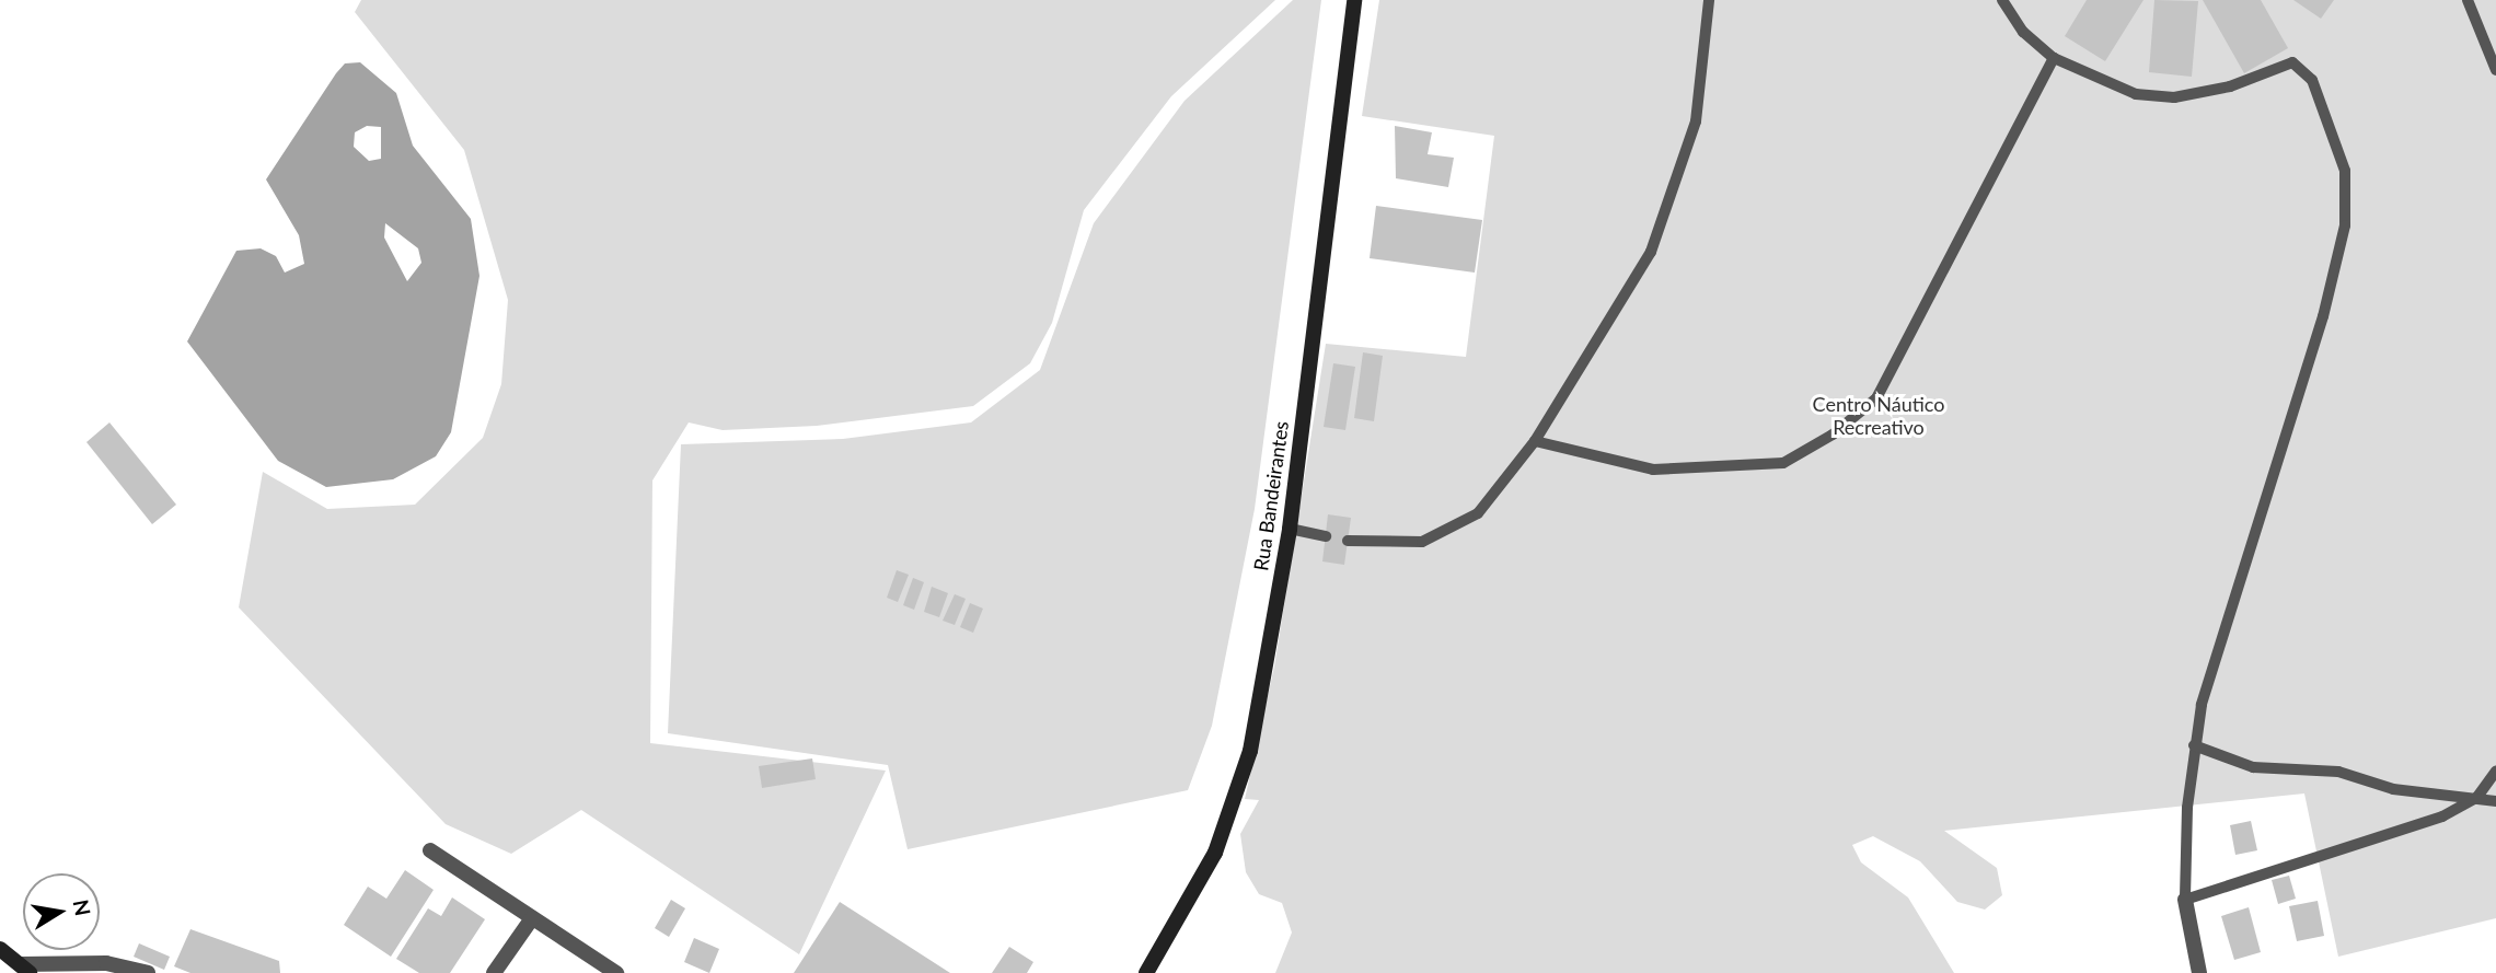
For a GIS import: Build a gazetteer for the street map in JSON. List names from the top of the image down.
{
  "streets": {
    "street": ["Rua Bandeirantes"]
  },
  "parks": ["Centro Náutico Recreativo"],
  "north": "right"
}
